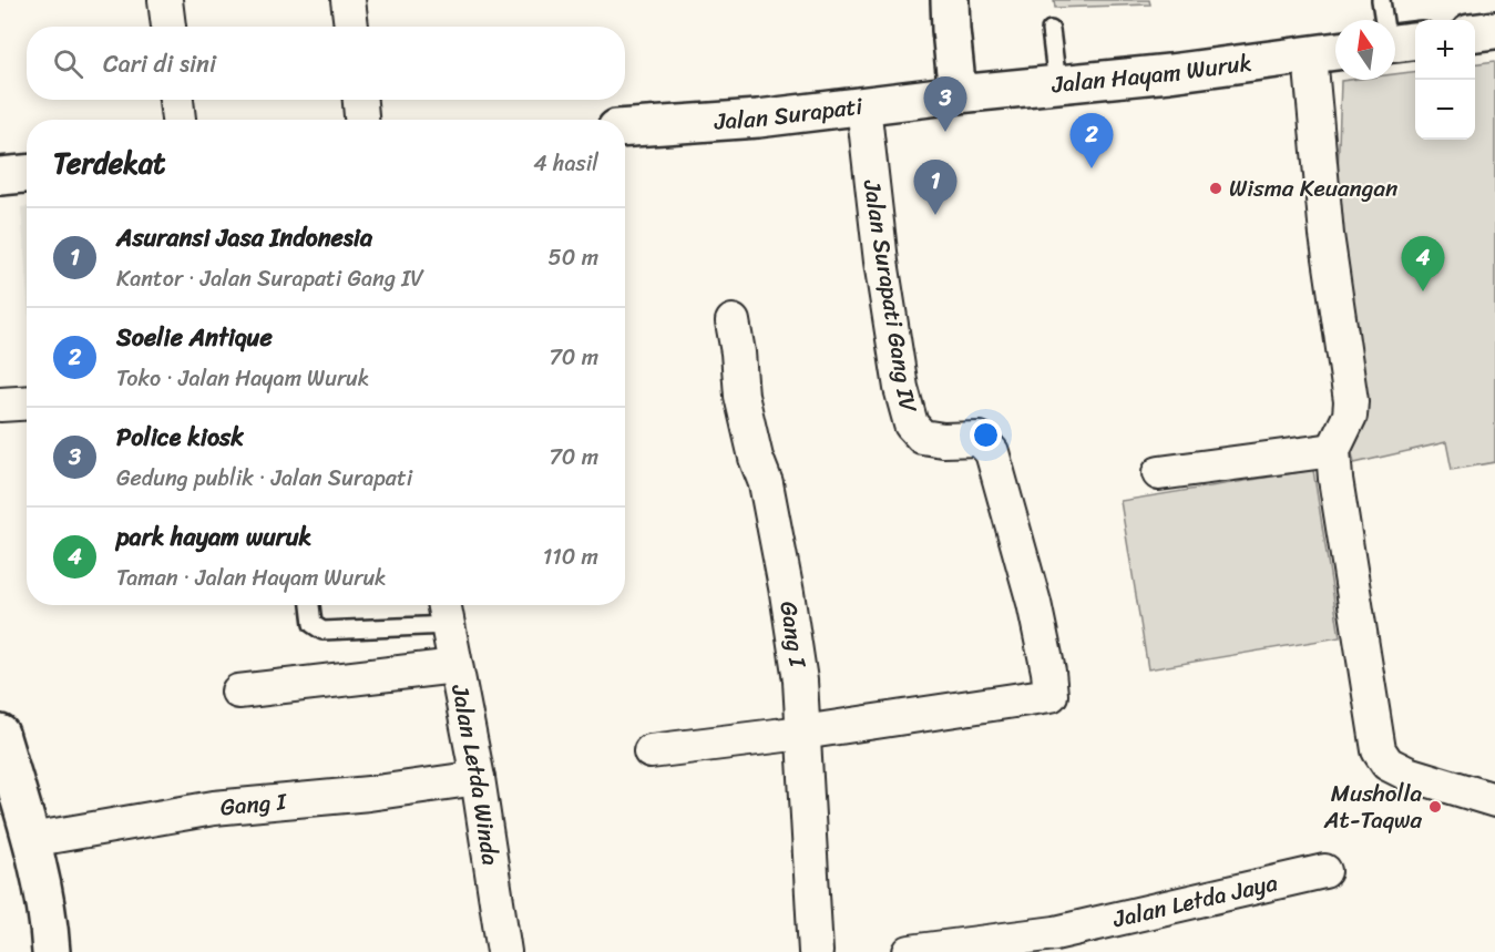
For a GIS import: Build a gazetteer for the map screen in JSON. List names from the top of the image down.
{
  "streets": {
    "main road": ["Jalan Hayam Wuruk", "Jalan Surapati"],
    "street": [
      "Jalan Surapati Gang IV",
      "Gang I",
      "Jalan Letda Winda",
      "Jalan Letda Jaya"
    ]
  },
  "crossings": [
    ["Jalan Hayam Wuruk", "Jalan Surapati"],
    ["Jalan Surapati", "Jalan Surapati Gang IV"],
    ["Jalan Surapati Gang IV", "Gang I"],
    ["Gang I", "Jalan Letda Winda"]
  ],
  "places": ["Wisma Keuangan", "Musholla At-Taqwa"],
  "north": "top",
  "page": {
    "map_buttons": ["+", "−"],
    "search": "Cari di sini",
    "pins": [
      "3",
      "2",
      "1",
      "4"
    ],
    "heading": ["Terdekat", "4 hasil"],
    "list": [
      {
        "mark": "1",
        "name": "Asuransi Jasa Indonesia",
        "note": "Kantor · Jalan Surapati Gang IV",
        "value": "50 m"
      },
      {
        "mark": "2",
        "name": "Soelie Antique",
        "note": "Toko · Jalan Hayam Wuruk",
        "value": "70 m"
      },
      {
        "mark": "3",
        "name": "Police kiosk",
        "note": "Gedung publik · Jalan Surapati",
        "value": "70 m"
      },
      {
        "mark": "4",
        "name": "park hayam wuruk",
        "note": "Taman · Jalan Hayam Wuruk",
        "value": "110 m"
      }
    ]
  }
}
